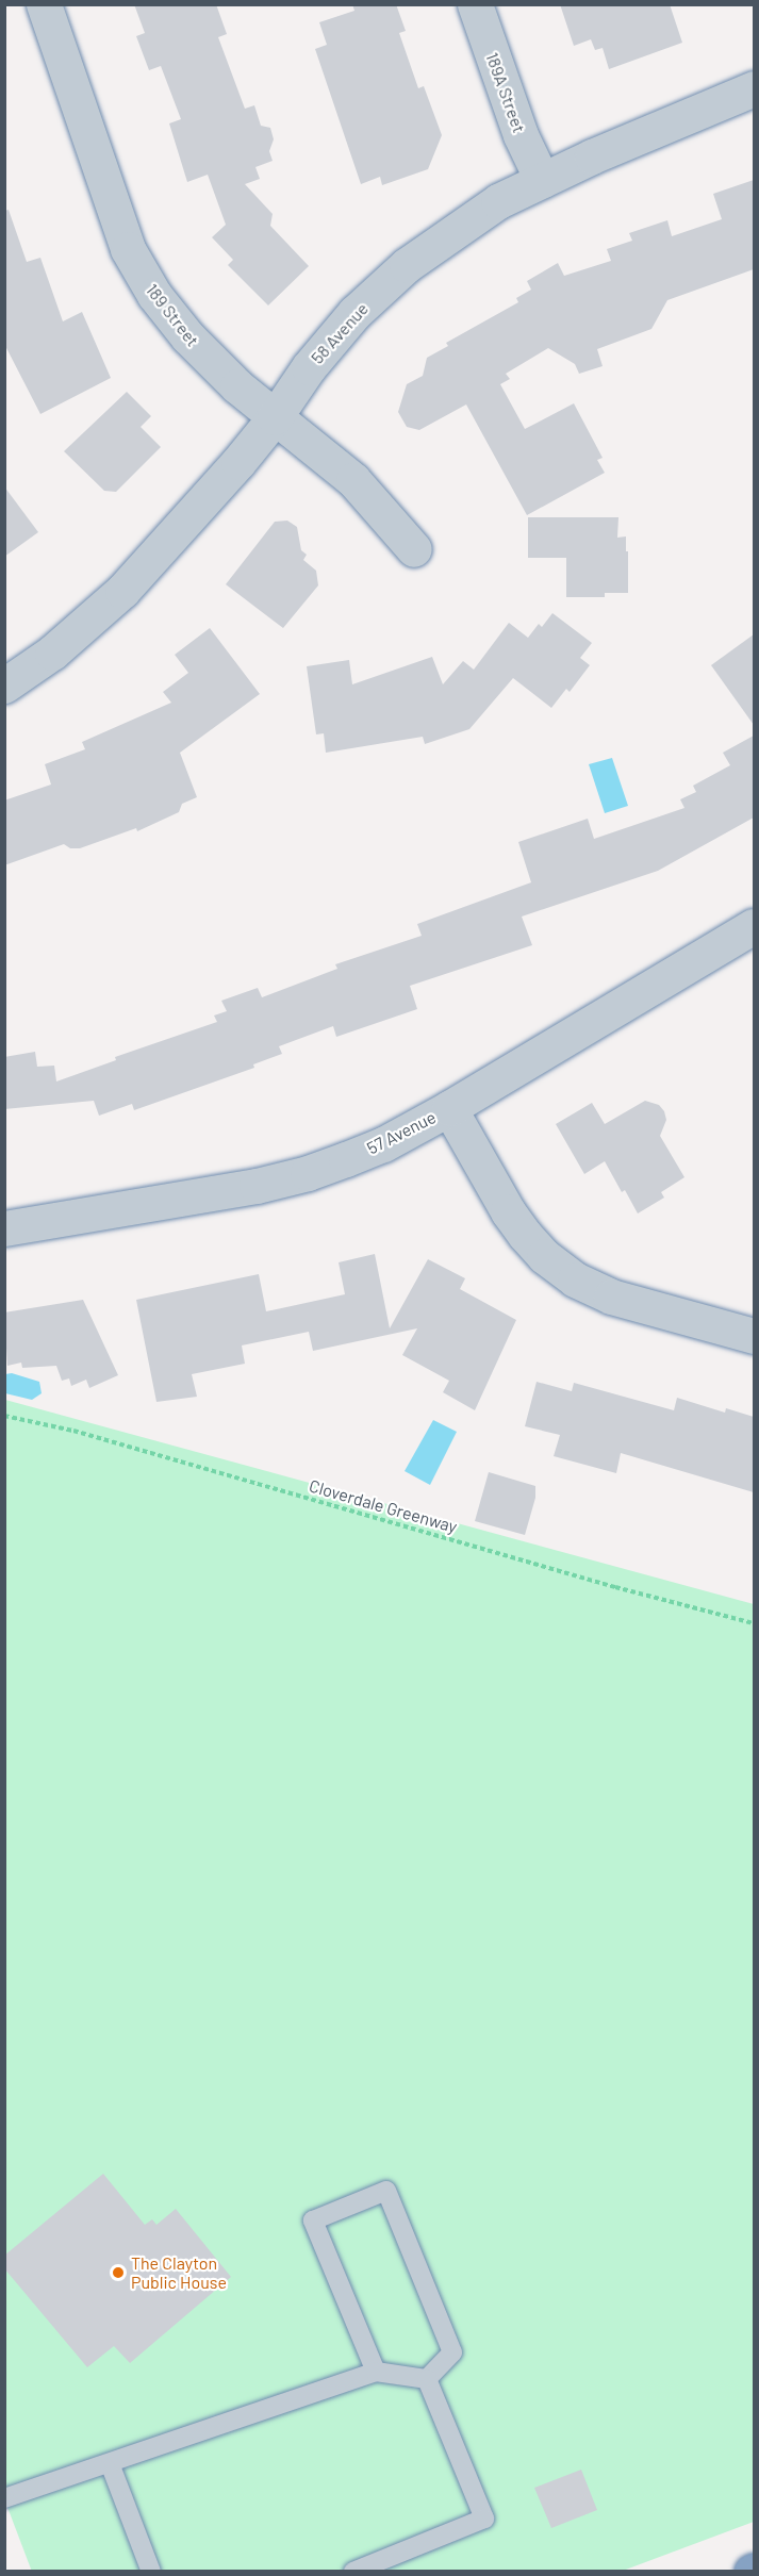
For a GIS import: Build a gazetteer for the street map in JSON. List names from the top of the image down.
{
  "streets": {
    "street": [
      "189A Street",
      "189 Street",
      "58 Avenue",
      "57 Avenue"
    ],
    "path": ["Cloverdale Greenway"]
  },
  "crossings": [
    ["189A Street", "58 Avenue"],
    ["189 Street", "58 Avenue"]
  ],
  "places": ["The Clayton Public House"]
}
